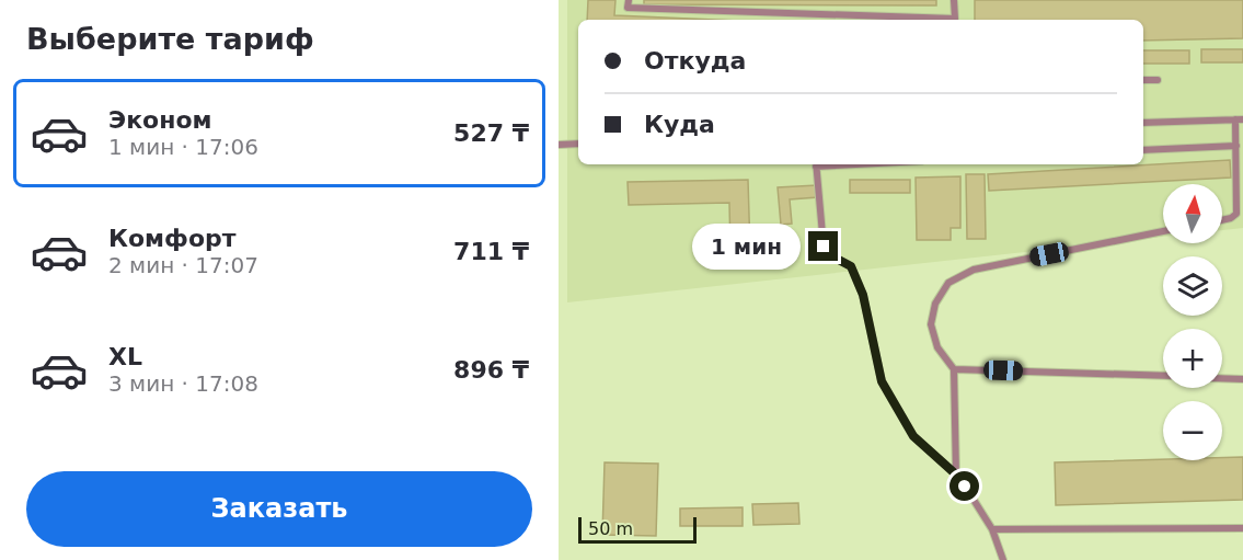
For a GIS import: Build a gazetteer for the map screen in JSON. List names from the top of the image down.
{
  "scale_bar": "50 m",
  "north": "top",
  "page": {
    "heading": "Выберите тариф",
    "banner": ["Откуда", "Куда"],
    "list": [
      {
        "name": "Эконом",
        "note": "1 мин · 17:06",
        "value": "527 ₸"
      },
      {
        "name": "Комфорт",
        "note": "2 мин · 17:07",
        "value": "711 ₸"
      },
      {
        "name": "XL",
        "note": "3 мин · 17:08",
        "value": "896 ₸"
      }
    ],
    "map_buttons": ["+", "−"],
    "bubble": "1 мин",
    "buttons": "Заказать",
    "scale": "50 m"
  }
}
